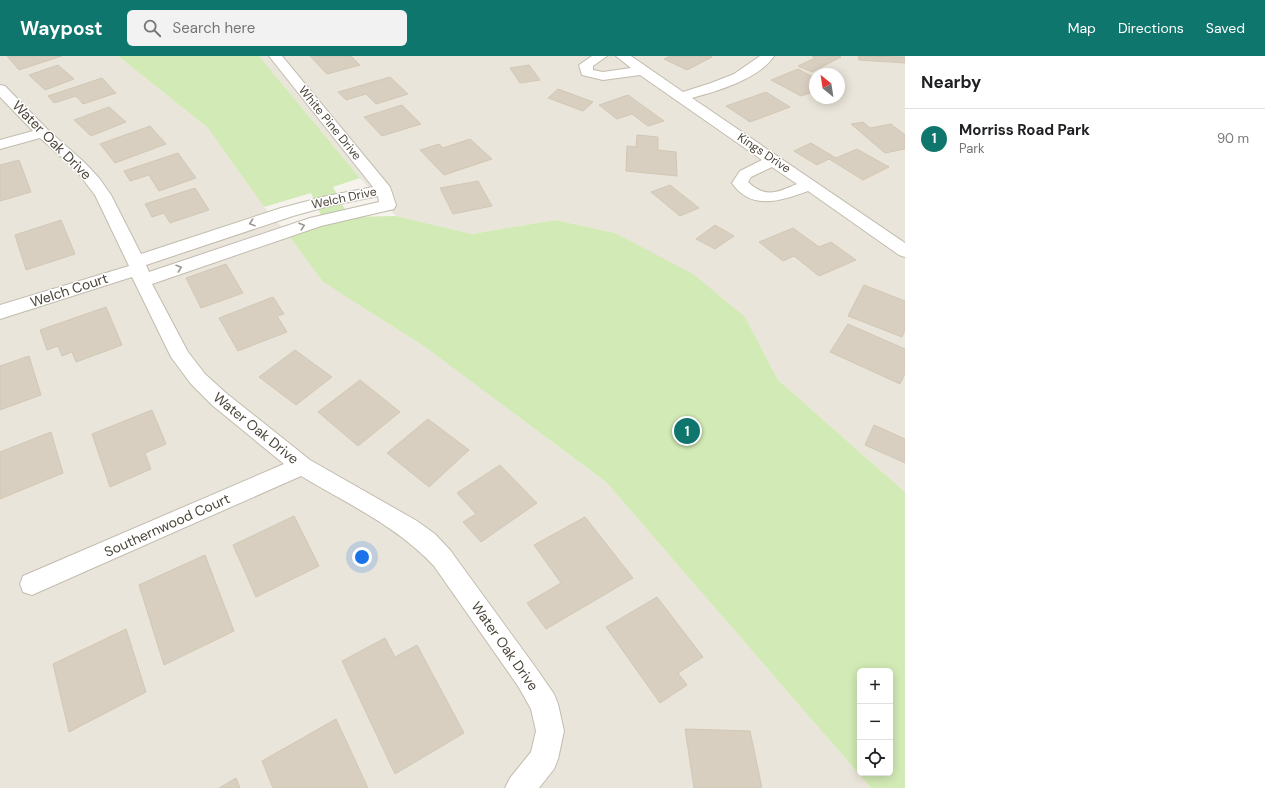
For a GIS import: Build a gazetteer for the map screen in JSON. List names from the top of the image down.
{
  "streets": {
    "street": [
      "White Pine Drive",
      "Water Oak Drive",
      "Kings Drive",
      "Welch Drive",
      "Welch Court",
      "Southernwood Court"
    ]
  },
  "crossings": [
    ["White Pine Drive", "Welch Drive"],
    ["Water Oak Drive", "Welch Drive"],
    ["Water Oak Drive", "Welch Court"],
    ["Water Oak Drive", "Southernwood Court"],
    ["Welch Drive", "Welch Court"]
  ],
  "north": "top left",
  "page": {
    "header": "Waypost",
    "search": "Search here",
    "nav": ["Map", "Directions", "Saved"],
    "heading": "Nearby",
    "list": [
      {
        "mark": "1",
        "name": "Morriss Road Park",
        "note": "Park",
        "value": "90 m"
      }
    ],
    "pins": "1",
    "map_buttons": ["+", "−"]
  }
}
